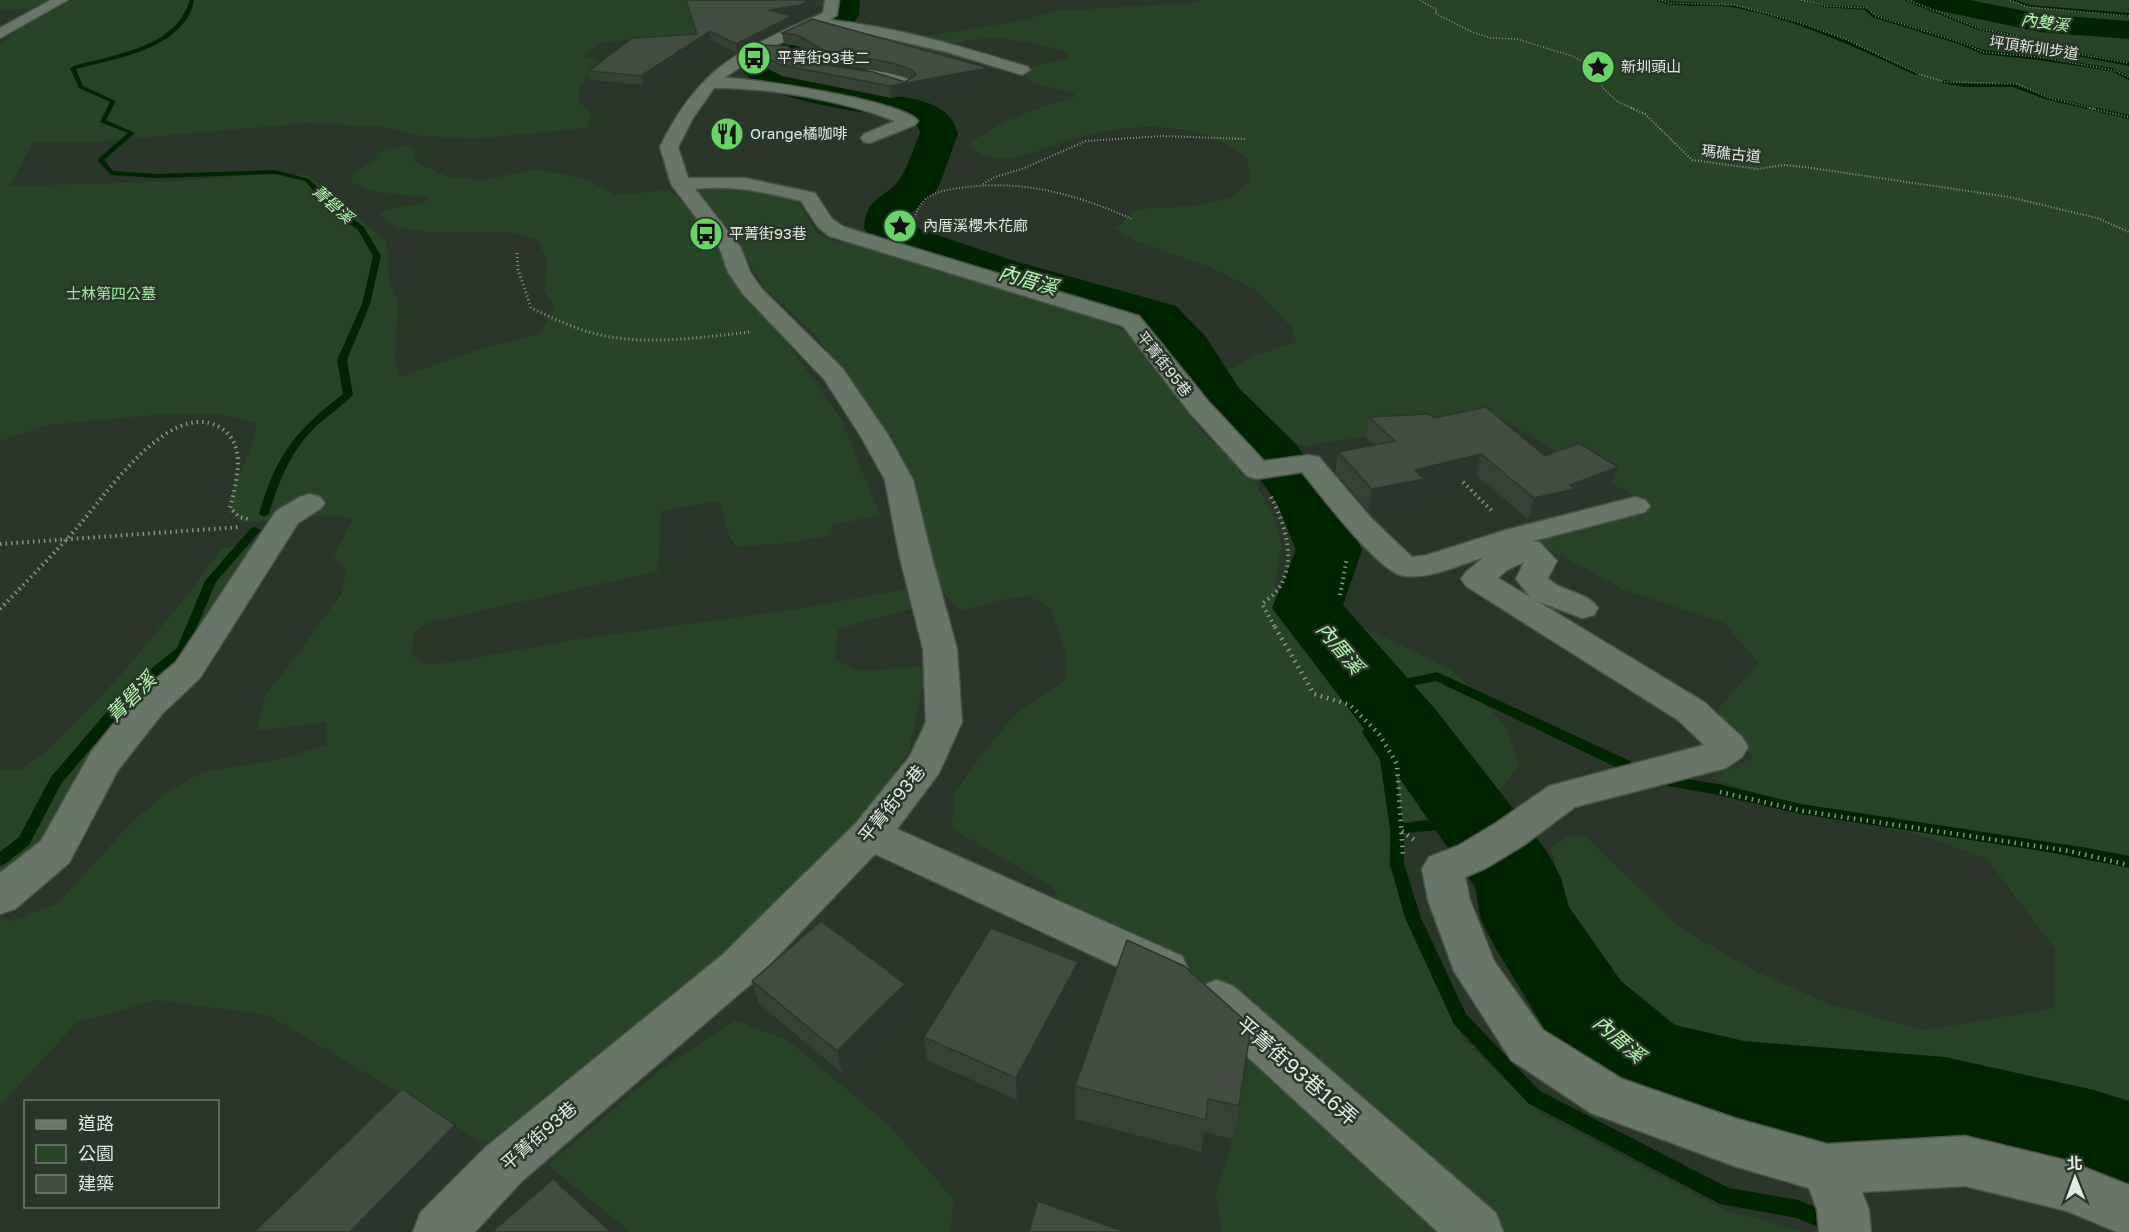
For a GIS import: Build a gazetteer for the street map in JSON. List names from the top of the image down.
{
  "streets": {
    "street": ["平菁街95巷", "平菁街93巷", "平菁街93巷16弄"],
    "path": ["坪頂新圳步道", "瑪礁古道"]
  },
  "crossings": [
    ["平菁街95巷", "平菁街93巷"],
    ["平菁街93巷", "平菁街93巷16弄"]
  ],
  "water": ["內雙溪", "菁礐溪", "內厝溪"],
  "parks": ["士林第四公墓"],
  "places": {
    "bus stop": ["平菁街93巷二", "平菁街93巷"],
    "place": ["新圳頭山", "內厝溪櫻木花廊"],
    "restaurant": ["Orange橘咖啡"]
  },
  "legend": ["道路", "公園", "建築"],
  "north": "top"
}
